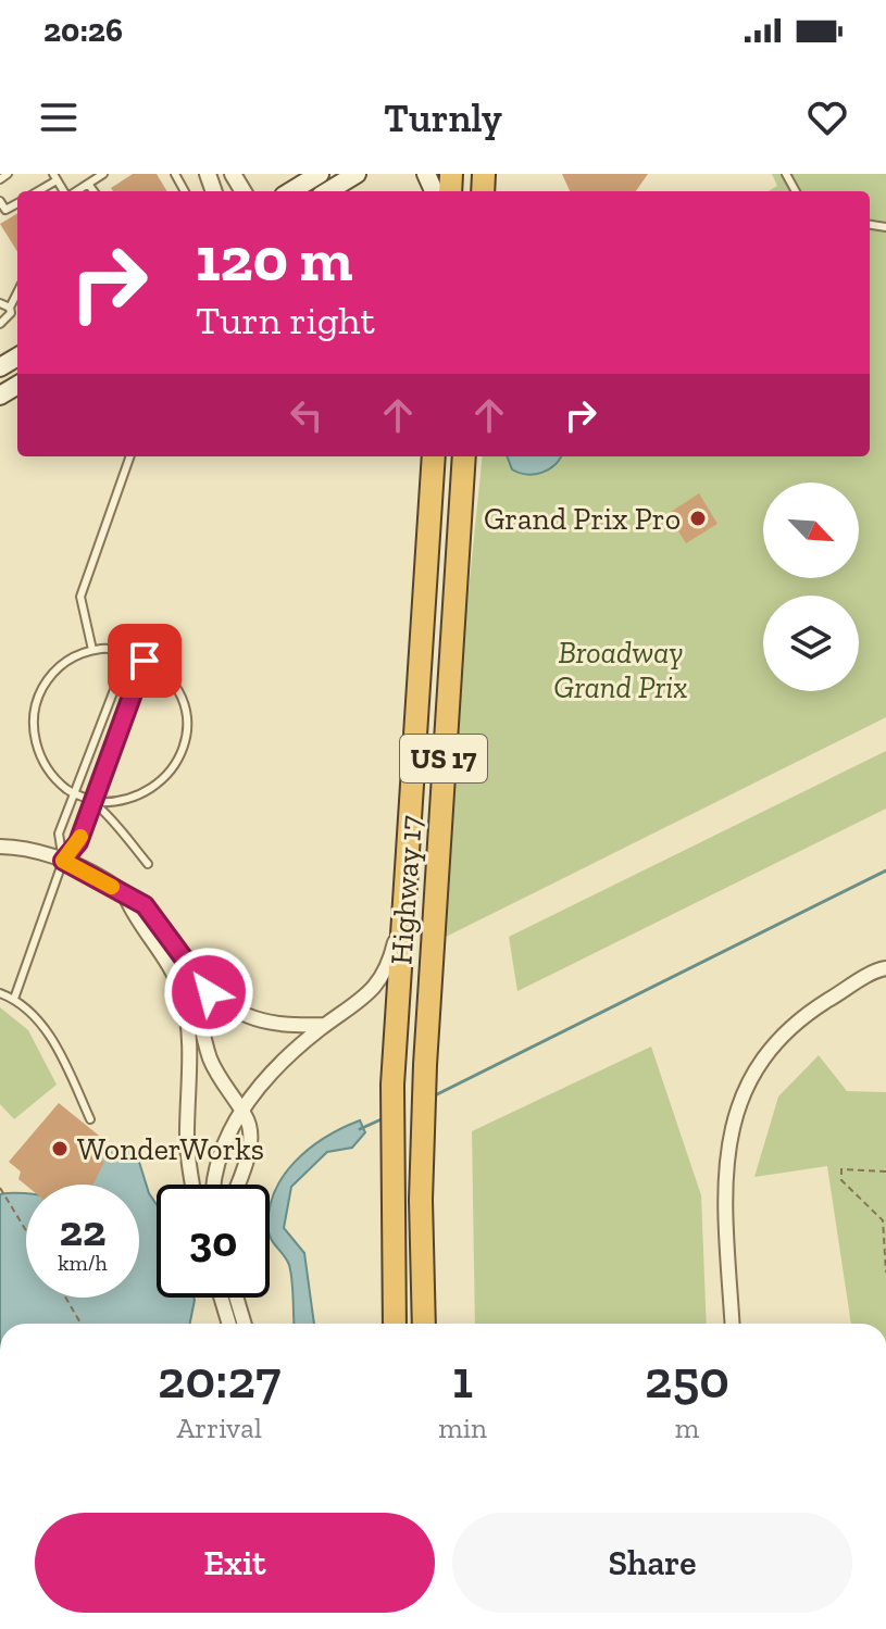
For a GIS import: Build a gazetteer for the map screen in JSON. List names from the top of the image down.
{
  "streets": {
    "highway": ["US 17", "Highway 17"]
  },
  "parks": ["Broadway Grand Prix"],
  "places": ["Grand Prix Pro", "WonderWorks"],
  "north": "bottom right",
  "page": {
    "status": "20:26",
    "header": "Turnly",
    "turn": ["120 m", "Turn right"],
    "speed": "22 km/h",
    "limit": "30",
    "eta": [
      "20:27",
      "Arrival",
      "1",
      "min",
      "250",
      "m"
    ],
    "buttons": ["Exit", "Share"]
  }
}
